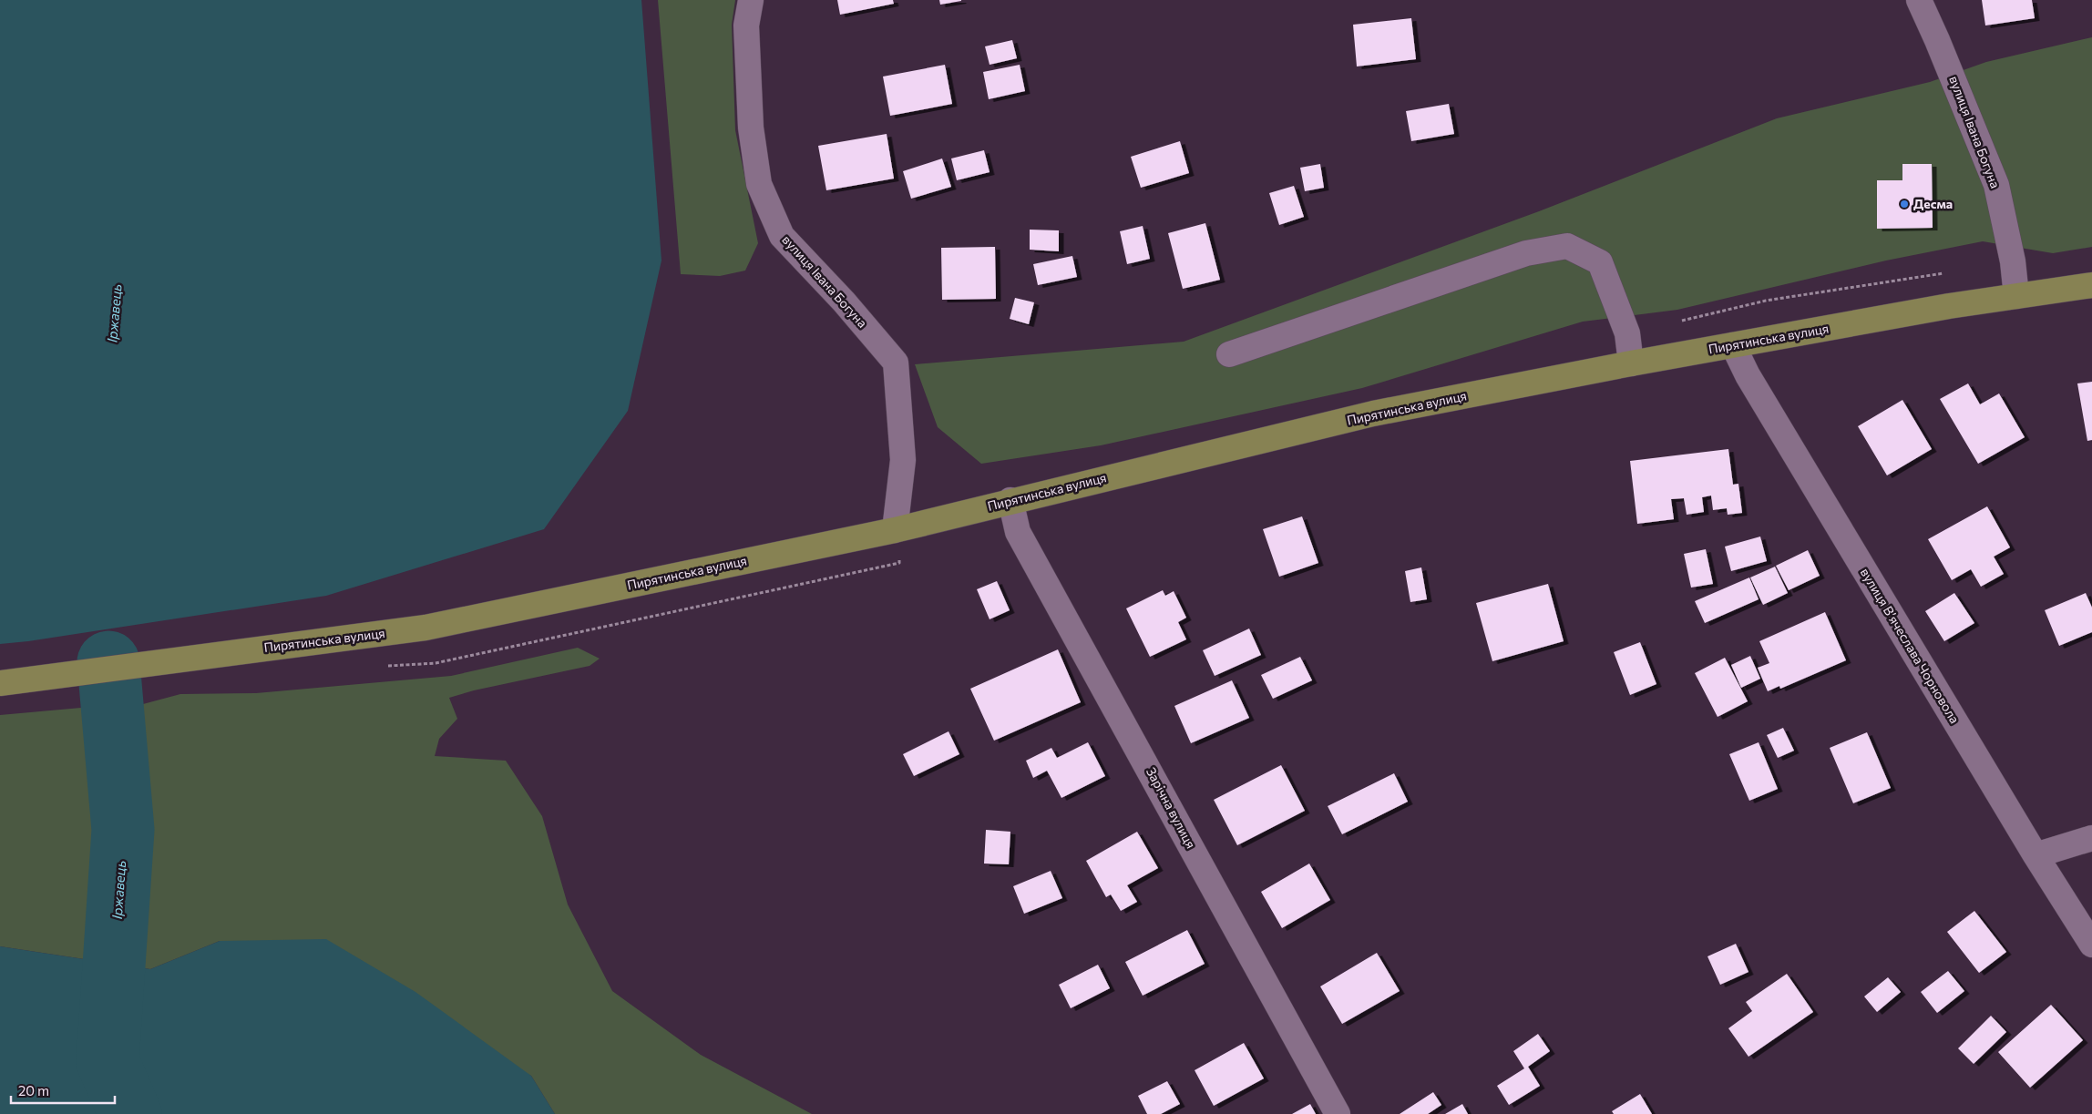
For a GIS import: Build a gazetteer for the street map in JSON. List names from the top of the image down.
{
  "streets": {
    "main road": ["Пирятинська вулиця"],
    "street": ["вулиця Івана Богуна", "вулиця Вʼячеслава Чорновола", "Зарічна вулиця"]
  },
  "crossings": [
    ["вулиця Івана Богуна", "Пирятинська вулиця"],
    ["Пирятинська вулиця", "вулиця Вʼячеслава Чорновола"],
    ["Пирятинська вулиця", "Зарічна вулиця"]
  ],
  "water": ["Іржавець"],
  "places": ["Десма"],
  "scale_bar": "20 m"
}
